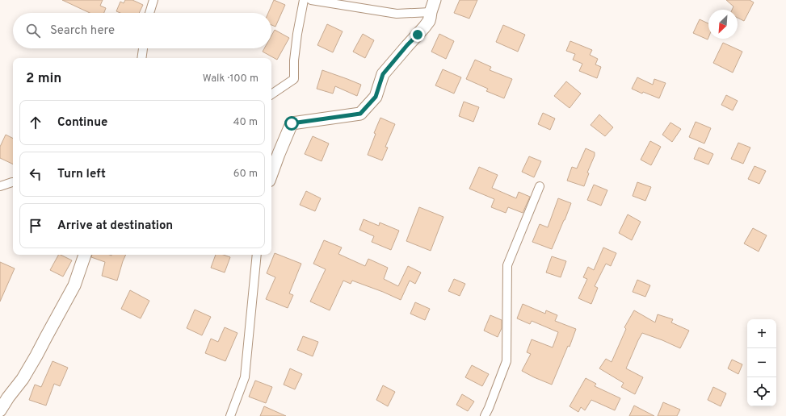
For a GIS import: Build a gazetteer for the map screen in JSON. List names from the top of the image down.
{
  "north": "bottom left",
  "page": {
    "search": "Search here",
    "heading": ["2 min", "Walk · 100 m"],
    "list": [
      ["Continue", "40 m"],
      ["Turn left", "60 m"],
      "Arrive at destination"
    ],
    "map_buttons": ["+", "−"]
  }
}
